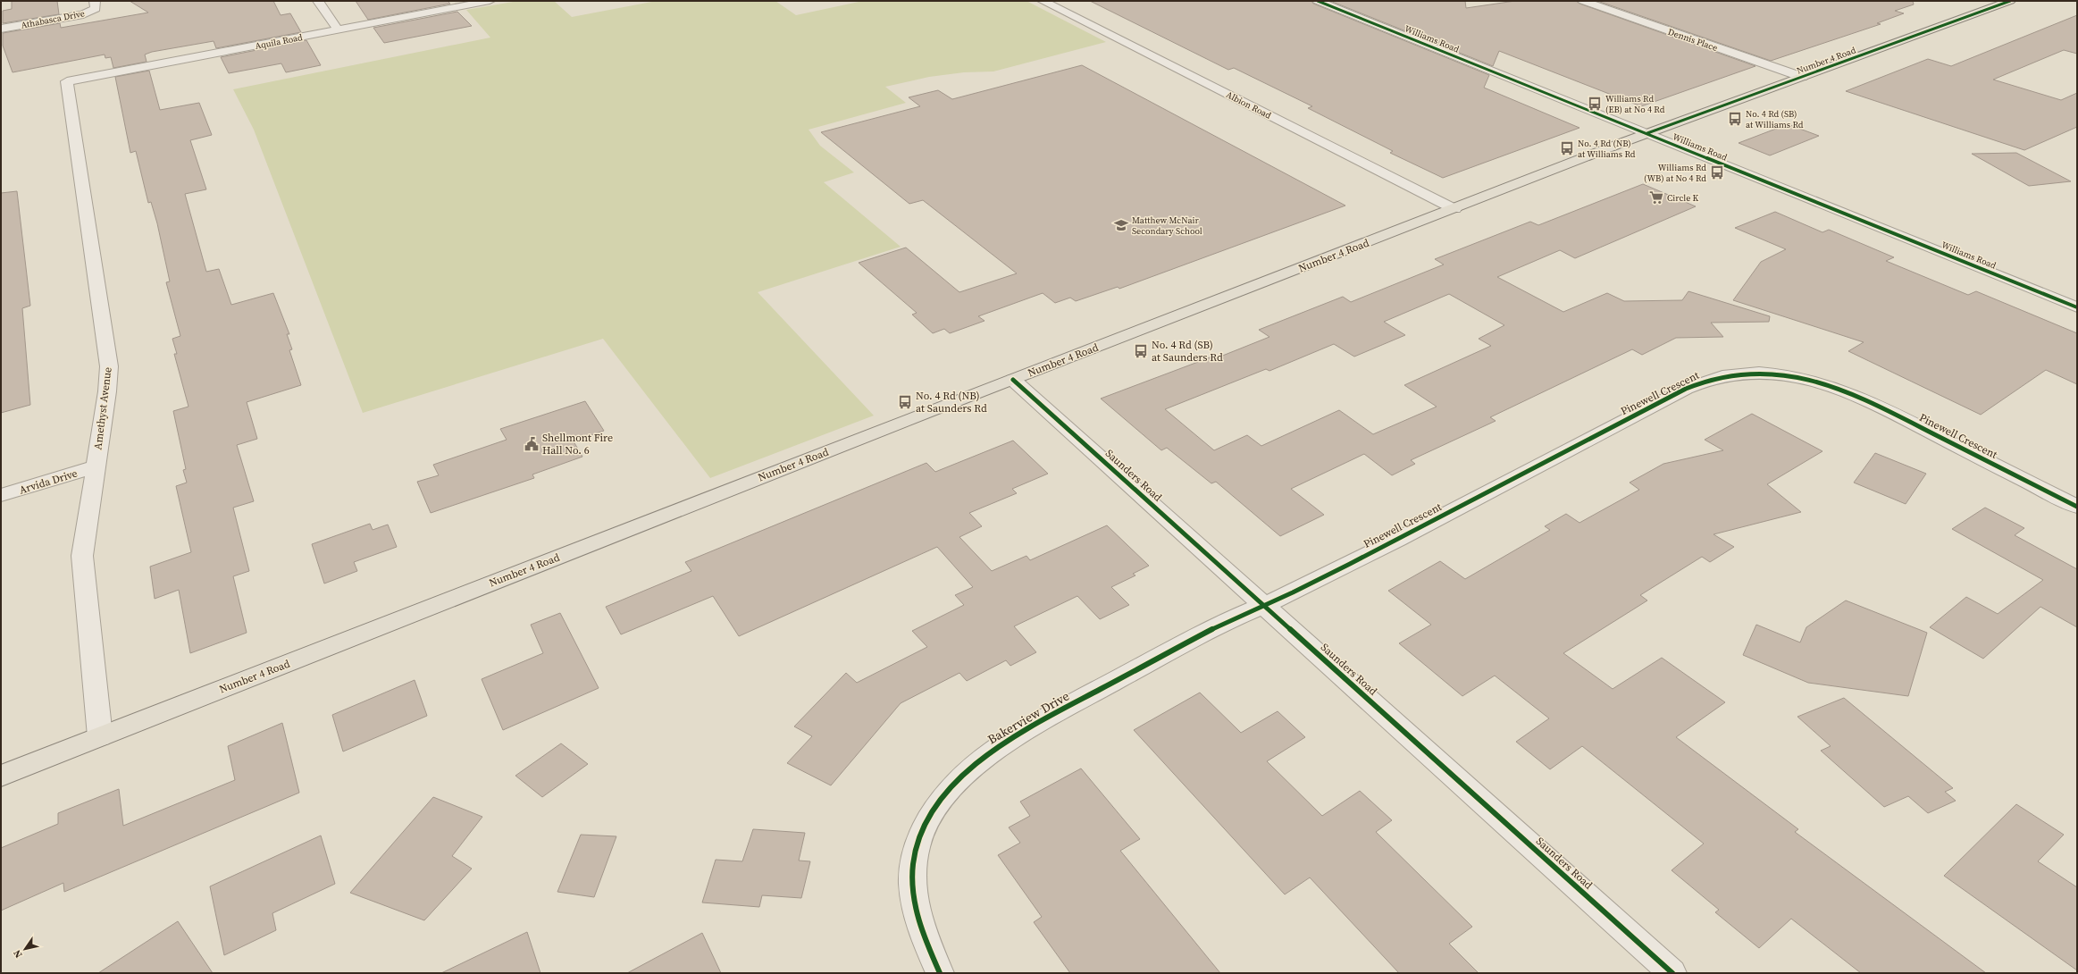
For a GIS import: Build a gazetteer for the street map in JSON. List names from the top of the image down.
{
  "streets": {
    "main road": ["Number 4 Road"],
    "street": [
      "Athabasca Drive",
      "Williams Road",
      "Dennis Place",
      "Aquila Road",
      "Albion Road",
      "Pinewell Crescent",
      "Amethyst Avenue",
      "Saunders Road",
      "Arvida Drive",
      "Bakerview Drive"
    ]
  },
  "crossings": [
    ["Williams Road", "Number 4 Road"],
    ["Dennis Place", "Number 4 Road"],
    ["Aquila Road", "Amethyst Avenue"],
    ["Number 4 Road", "Albion Road"],
    ["Number 4 Road", "Amethyst Avenue"],
    ["Number 4 Road", "Saunders Road"],
    ["Pinewell Crescent", "Saunders Road"],
    ["Pinewell Crescent", "Bakerview Drive"],
    ["Amethyst Avenue", "Arvida Drive"],
    ["Saunders Road", "Bakerview Drive"]
  ],
  "places": {
    "bus stop": [
      "Williams Rd (EB) at No 4 Rd",
      "No. 4 Rd (SB) at Williams Rd",
      "No. 4 Rd (NB) at Williams Rd",
      "Williams Rd (WB) at No 4 Rd",
      "No. 4 Rd (SB) at Saunders Rd",
      "No. 4 Rd (NB) at Saunders Rd"
    ],
    "supermarket": ["Circle K"],
    "school or university": ["Matthew McNair Secondary School"],
    "public building": ["Shellmont Fire Hall No. 6"]
  },
  "north": "bottom left"
}
